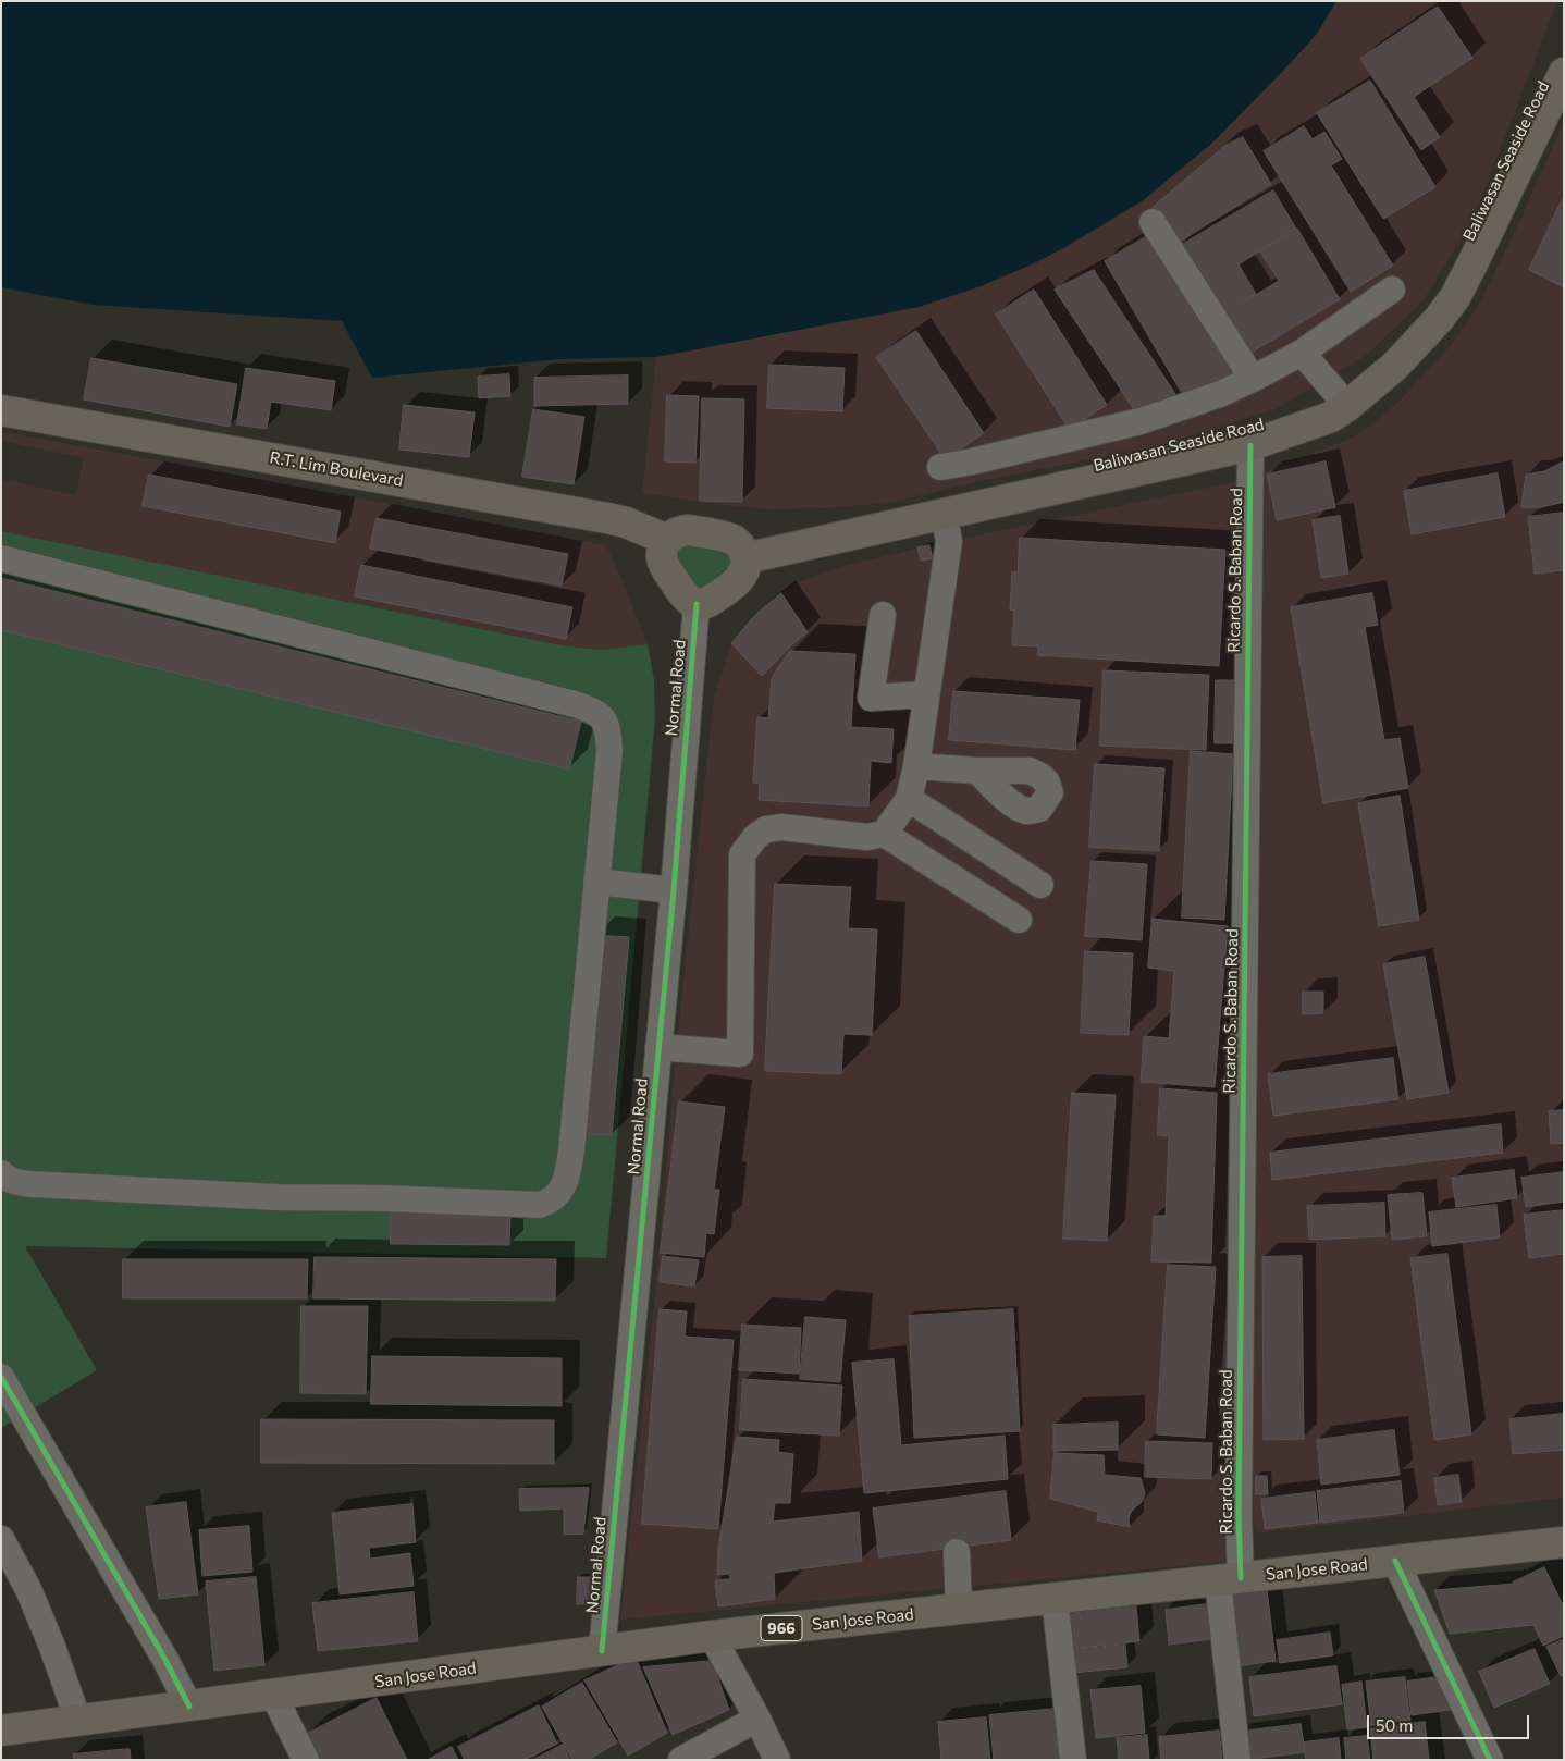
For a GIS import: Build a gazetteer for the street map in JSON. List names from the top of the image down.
{
  "streets": {
    "main road": [
      "Baliwasan Seaside Road",
      "R.T. Lim Boulevard",
      "San Jose Road",
      "966"
    ],
    "street": ["Ricardo S. Baban Road", "Normal Road"]
  },
  "crossings": [
    ["Baliwasan Seaside Road", "R.T. Lim Boulevard"],
    ["Baliwasan Seaside Road", "Ricardo S. Baban Road"],
    ["Baliwasan Seaside Road", "Normal Road"],
    ["R.T. Lim Boulevard", "Normal Road"],
    ["Ricardo S. Baban Road", "San Jose Road"],
    ["Normal Road", "San Jose Road"]
  ],
  "scale_bar": "50 m"
}
